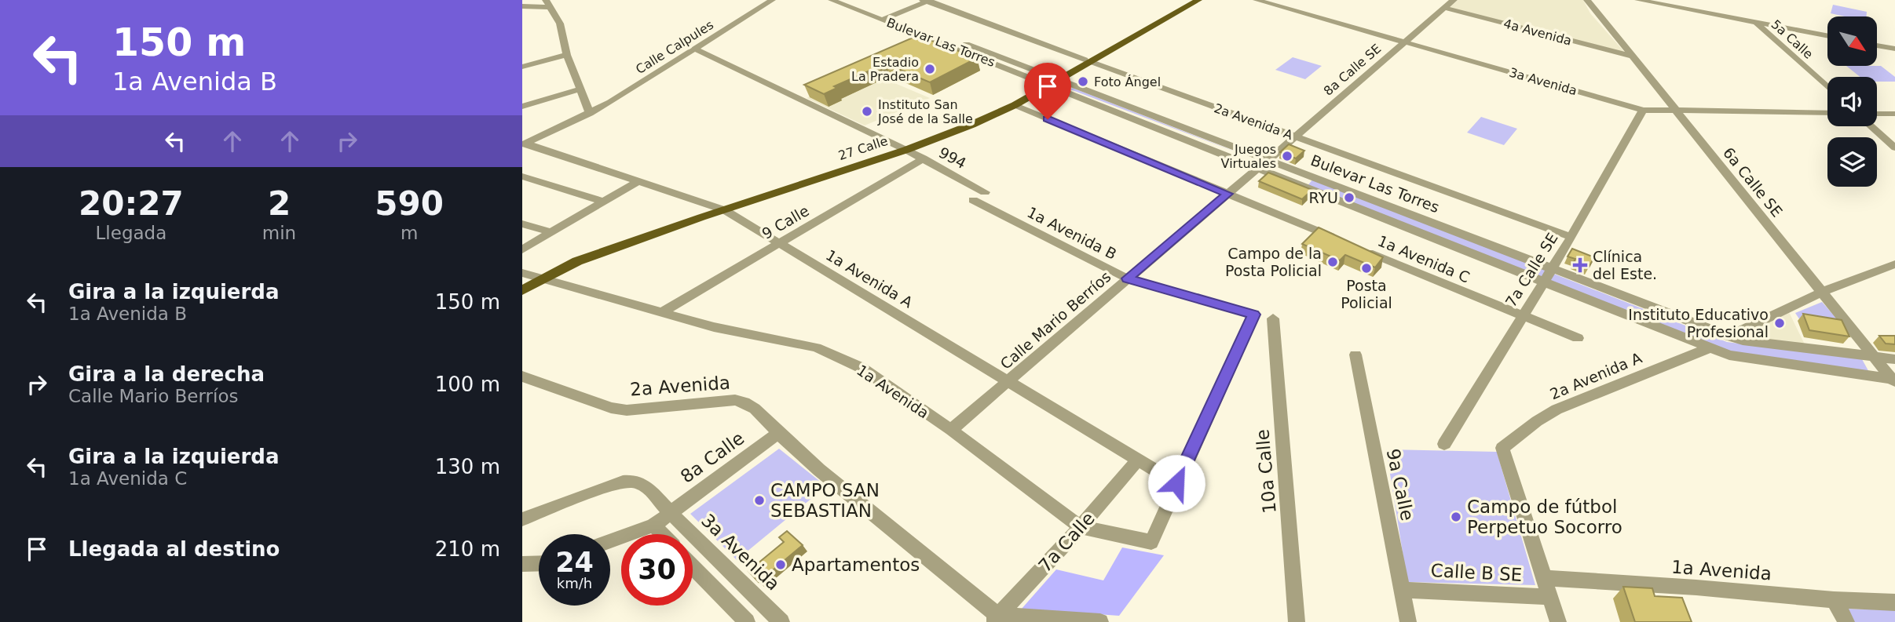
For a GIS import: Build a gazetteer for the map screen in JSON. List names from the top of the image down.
{
  "streets": {
    "main road": ["27 Calle"],
    "street": [
      "4a Avenida",
      "5a Calle",
      "Bulevar Las Torres",
      "Calle Calpules",
      "8a Calle SE",
      "3a Avenida",
      "2a Avenida A",
      "994",
      "6a Calle SE",
      "9 Calle",
      "1a Avenida B",
      "1a Avenida C",
      "7a Calle SE",
      "1a Avenida A",
      "Calle Mario Berríos",
      "2a Avenida",
      "1a Avenida",
      "8a Calle",
      "10a Calle",
      "9a Calle",
      "7a Calle",
      "Calle B SE"
    ]
  },
  "crossings": [
    ["4a Avenida", "8a Calle SE"],
    ["4a Avenida", "6a Calle SE"],
    ["Bulevar Las Torres", "8a Calle SE"],
    ["Bulevar Las Torres", "2a Avenida A"],
    ["Bulevar Las Torres", "27 Calle"],
    ["Bulevar Las Torres", "6a Calle SE"],
    ["Bulevar Las Torres", "7a Calle SE"],
    ["Bulevar Las Torres", "Calle Mario Berríos"],
    ["Calle Calpules", "1a Avenida A"],
    ["8a Calle SE", "3a Avenida"],
    ["8a Calle SE", "2a Avenida A"],
    ["3a Avenida", "6a Calle SE"],
    ["3a Avenida", "7a Calle SE"],
    ["3a Avenida", "8a Calle"],
    ["2a Avenida A", "27 Calle"],
    ["2a Avenida A", "7a Calle SE"],
    ["2a Avenida A", "1a Avenida"],
    ["27 Calle", "994"],
    ["27 Calle", "1a Avenida A"],
    ["27 Calle", "1a Avenida"],
    ["994", "9 Calle"],
    ["9 Calle", "1a Avenida A"],
    ["9 Calle", "1a Avenida"],
    ["1a Avenida B", "1a Avenida A"],
    ["1a Avenida B", "Calle Mario Berríos"],
    ["1a Avenida B", "1a Avenida"],
    ["1a Avenida C", "7a Calle SE"],
    ["1a Avenida A", "Calle Mario Berríos"],
    ["1a Avenida A", "1a Avenida"],
    ["1a Avenida A", "7a Calle"],
    ["Calle Mario Berríos", "1a Avenida"],
    ["2a Avenida", "8a Calle"],
    ["2a Avenida", "7a Calle"],
    ["1a Avenida", "7a Calle"],
    ["9a Calle", "Calle B SE"]
  ],
  "places": {
    "other": [
      "Estadio La Pradera",
      "Foto Ángel",
      "Instituto San José de la Salle",
      "Juegos Virtuales",
      "RYU",
      "Campo de la Posta Policial",
      "Posta Policial",
      "Instituto Educativo Profesional",
      "CAMPO SAN SEBASTIAN",
      "Campo de fútbol Perpetuo Socorro",
      "Apartamentos"
    ],
    "health": ["Clínica del Este."]
  },
  "north": "bottom right",
  "page": {
    "turn": ["150 m", "1a Avenida B"],
    "eta": [
      "20:27",
      "Llegada",
      "2",
      "min",
      "590",
      "m"
    ],
    "list": [
      {
        "name": "Gira a la izquierda",
        "note": "1a Avenida B",
        "value": "150 m"
      },
      {
        "name": "Gira a la derecha",
        "note": "Calle Mario Berríos",
        "value": "100 m"
      },
      {
        "name": "Gira a la izquierda",
        "note": "1a Avenida C",
        "value": "130 m"
      },
      {
        "name": "Llegada al destino",
        "value": "210 m"
      }
    ],
    "speed": "24 km/h",
    "limit": "30"
  }
}
